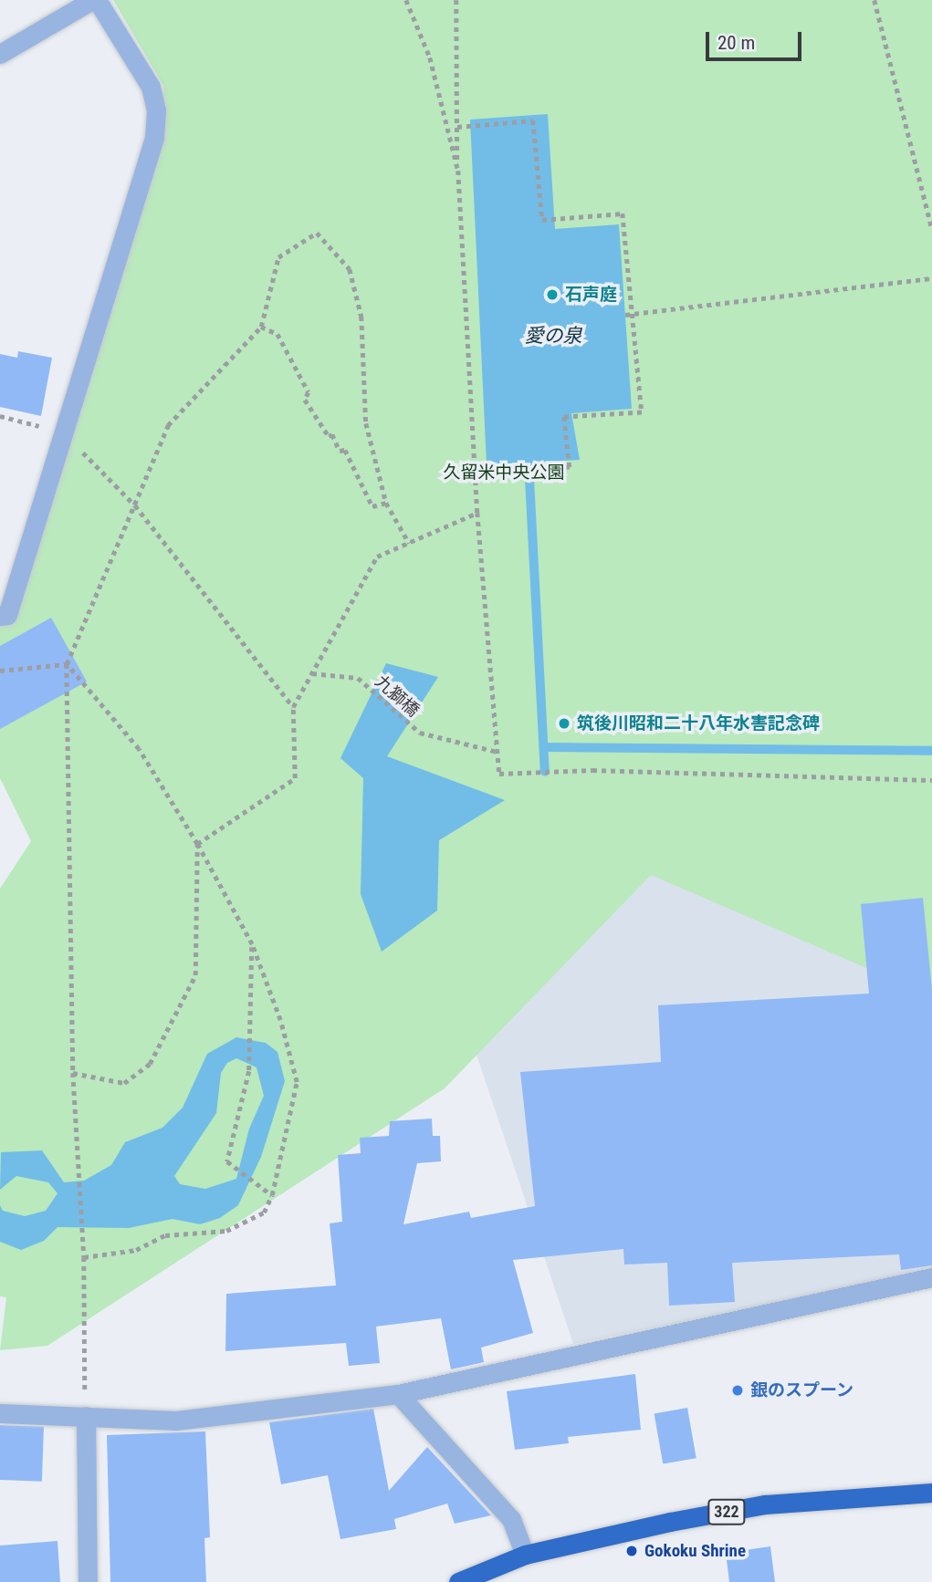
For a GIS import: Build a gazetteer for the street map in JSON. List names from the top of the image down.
{
  "streets": {
    "highway": ["322"],
    "path": ["九獅橋"]
  },
  "water": ["愛の泉"],
  "parks": ["久留米中央公園"],
  "places": [
    "石声庭",
    "筑後川昭和二十八年水害記念碑",
    "銀のスプーン",
    "Gokoku Shrine"
  ],
  "scale_bar": "20 m"
}
